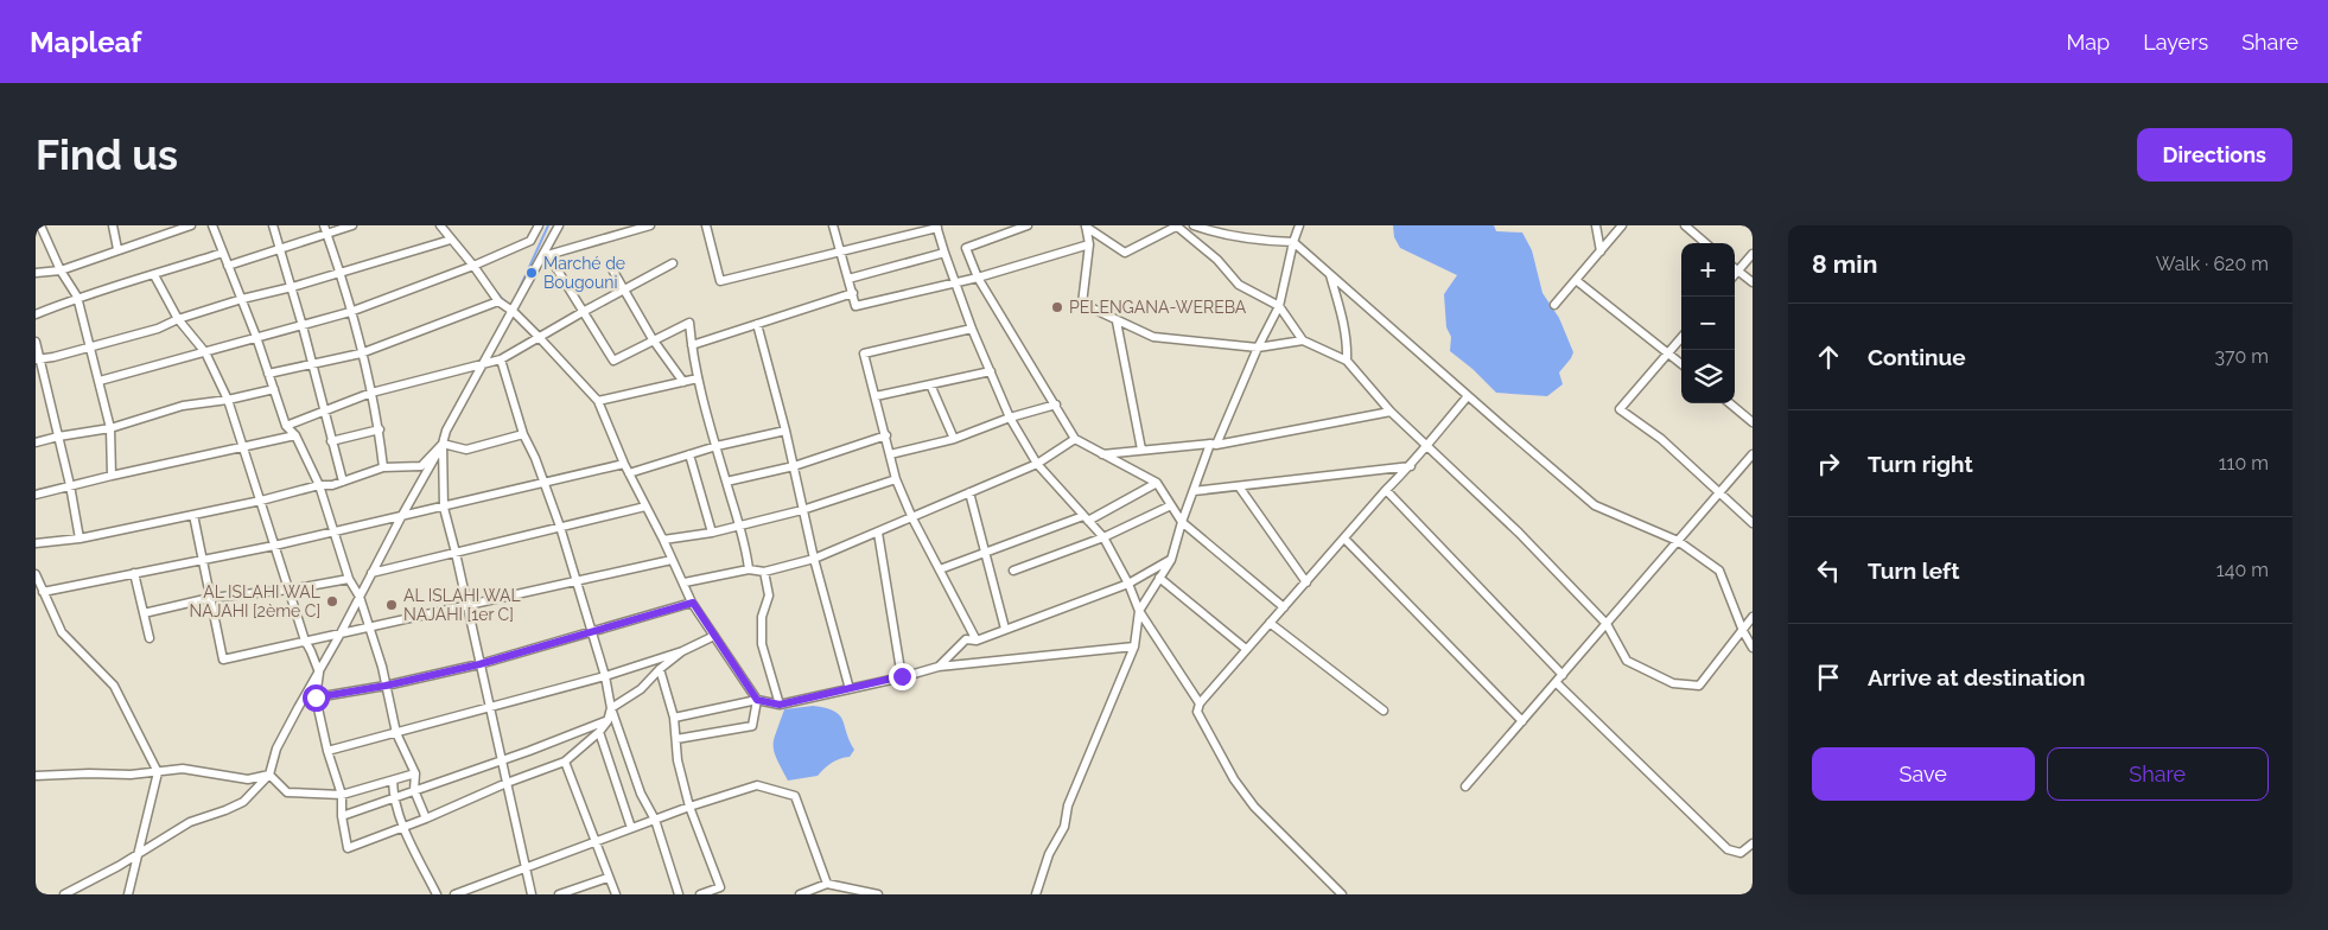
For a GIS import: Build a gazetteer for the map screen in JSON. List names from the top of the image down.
{
  "places": [
    "Marché de Bougouni",
    "PELENGANA-WEREBA",
    "AL ISLAHI WAL NAJAHI [2ème C]",
    "AL ISLAHI WAL NAJAHI [1er C]"
  ],
  "page": {
    "header": "Mapleaf",
    "nav": ["Map", "Layers", "Share"],
    "buttons": [
      "Directions",
      ["Save", "Share"]
    ],
    "title": "Find us",
    "heading": ["8 min", "Walk · 620 m"],
    "map_buttons": ["+", "−"],
    "list": [
      ["Continue", "370 m"],
      ["Turn right", "110 m"],
      ["Turn left", "140 m"],
      "Arrive at destination"
    ]
  }
}
